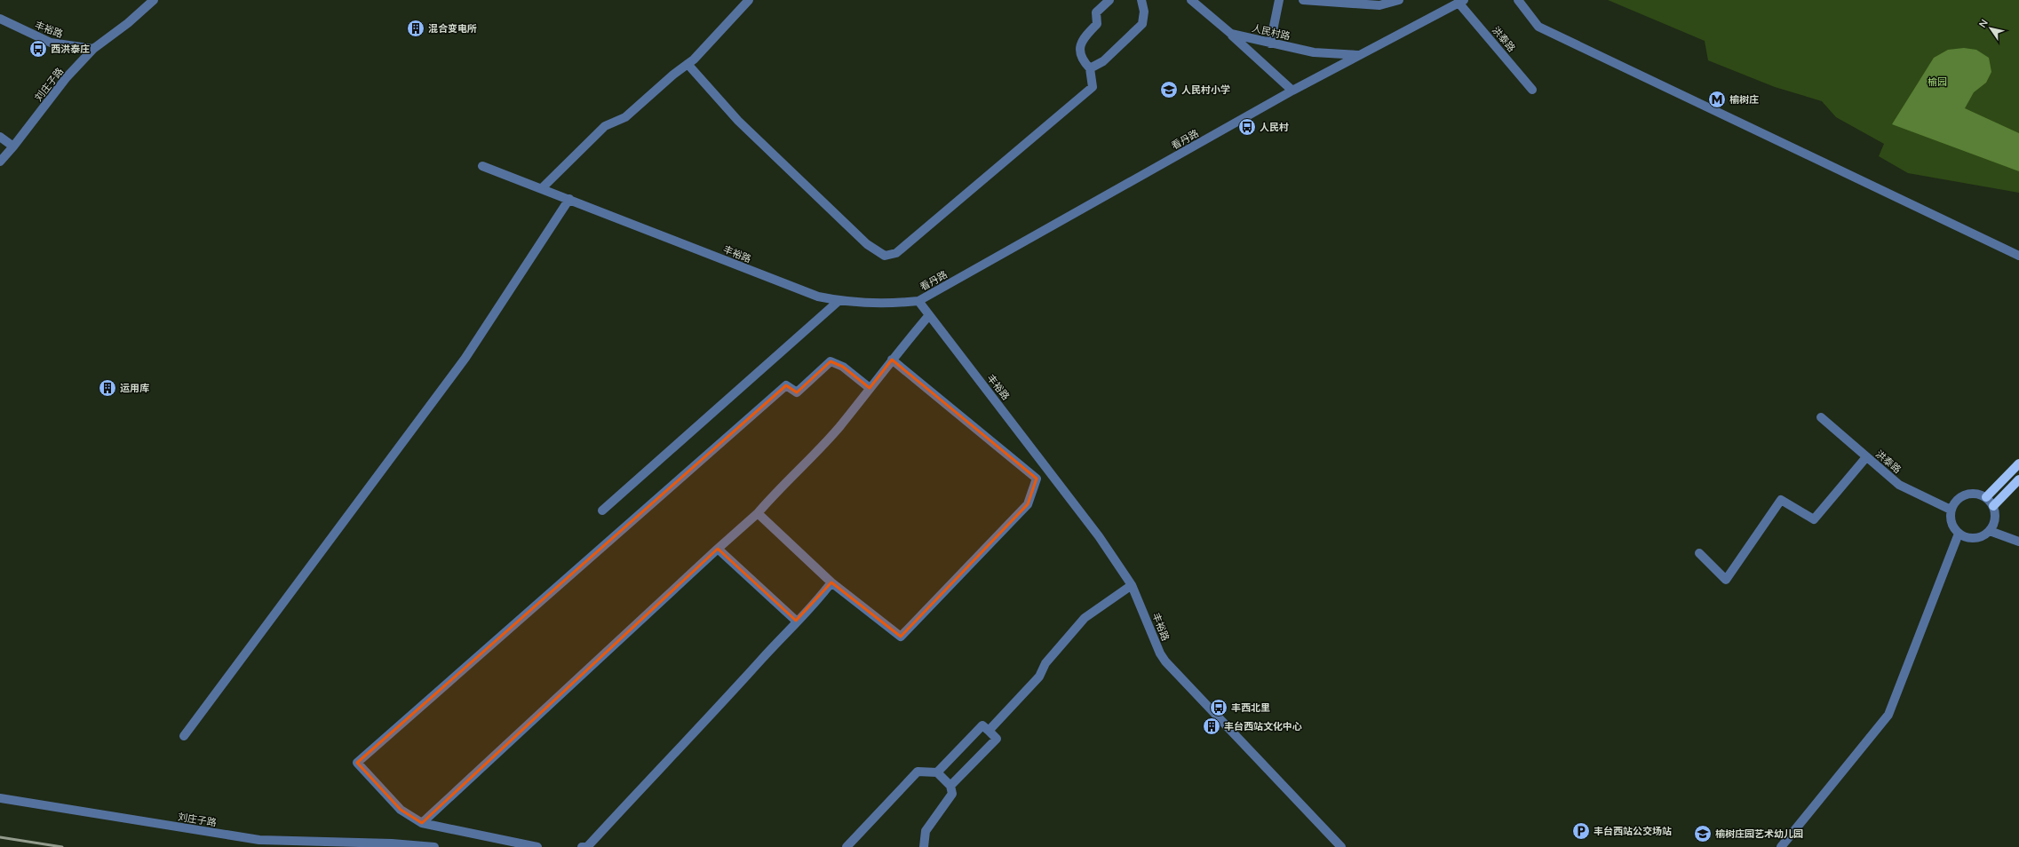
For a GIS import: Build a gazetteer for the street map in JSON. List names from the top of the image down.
{
  "streets": {
    "street": [
      "丰裕路",
      "人民村路",
      "洪泰路",
      "刘庄子路",
      "看丹路"
    ]
  },
  "crossings": [
    ["丰裕路", "刘庄子路"],
    ["丰裕路", "看丹路"],
    ["人民村路", "看丹路"],
    ["洪泰路", "看丹路"]
  ],
  "parks": ["榆园"],
  "places": {
    "building": ["混合变电所", "运用库", "丰台西站文化中心"],
    "bus stop": ["西洪泰庄", "人民村", "丰西北里"],
    "school or university": ["人民村小学", "榆树庄园艺术幼儿园"],
    "metro station": ["榆树庄"],
    "parking": ["丰台西站公交场站"]
  },
  "north": "top left"
}
